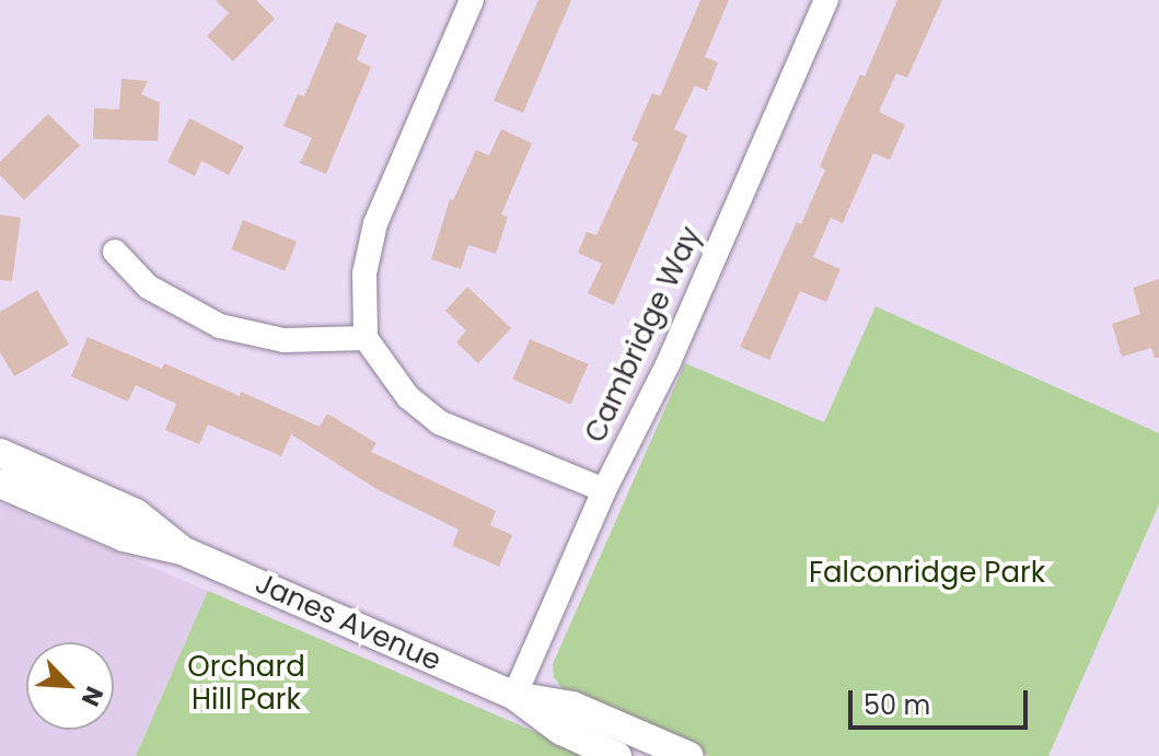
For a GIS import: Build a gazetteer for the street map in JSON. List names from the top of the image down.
{
  "streets": {
    "street": ["Cambridge Way", "Janes Avenue"]
  },
  "crossings": [
    ["Cambridge Way", "Janes Avenue"]
  ],
  "parks": ["Falconridge Park", "Orchard Hill Park"],
  "scale_bar": "50 m",
  "north": "bottom right"
}
